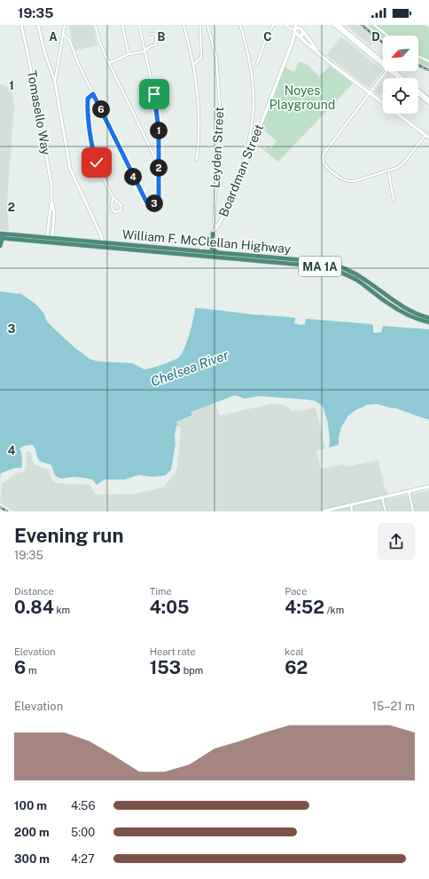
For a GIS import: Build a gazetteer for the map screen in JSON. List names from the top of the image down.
{
  "streets": {
    "highway": ["William F. McClellan Highway", "MA 1A"],
    "main road": ["Boardman Street"],
    "street": ["Tomasello Way", "Leyden Street"]
  },
  "crossings": [
    ["Tomasello Way", "William F. McClellan Highway"],
    ["Leyden Street", "Boardman Street"],
    ["Boardman Street", "William F. McClellan Highway"]
  ],
  "water": ["Chelsea River"],
  "parks": ["Noyes Playground"],
  "north": "bottom left",
  "page": {
    "status": "19:35",
    "pins": [
      "6",
      "1",
      "2",
      "4",
      "3"
    ],
    "heading": ["Evening run", "19:35"],
    "stats": [
      ["Distance", "0.84 km"],
      ["Time", "4:05"],
      ["Pace", "4:52 /km"],
      ["Elevation", "6 m"],
      ["Heart rate", "153 bpm"],
      ["kcal", "62"]
    ],
    "chart": ["Elevation", "15–21 m"],
    "list": [
      {
        "name": "100 m",
        "note": "4:56"
      },
      {
        "name": "200 m",
        "note": "5:00"
      },
      {
        "name": "300 m",
        "note": "4:27"
      }
    ]
  },
  "grid": {
    "columns": [
      "A",
      "B",
      "C",
      "D"
    ],
    "rows": [
      "1",
      "2",
      "3",
      "4"
    ]
  }
}
